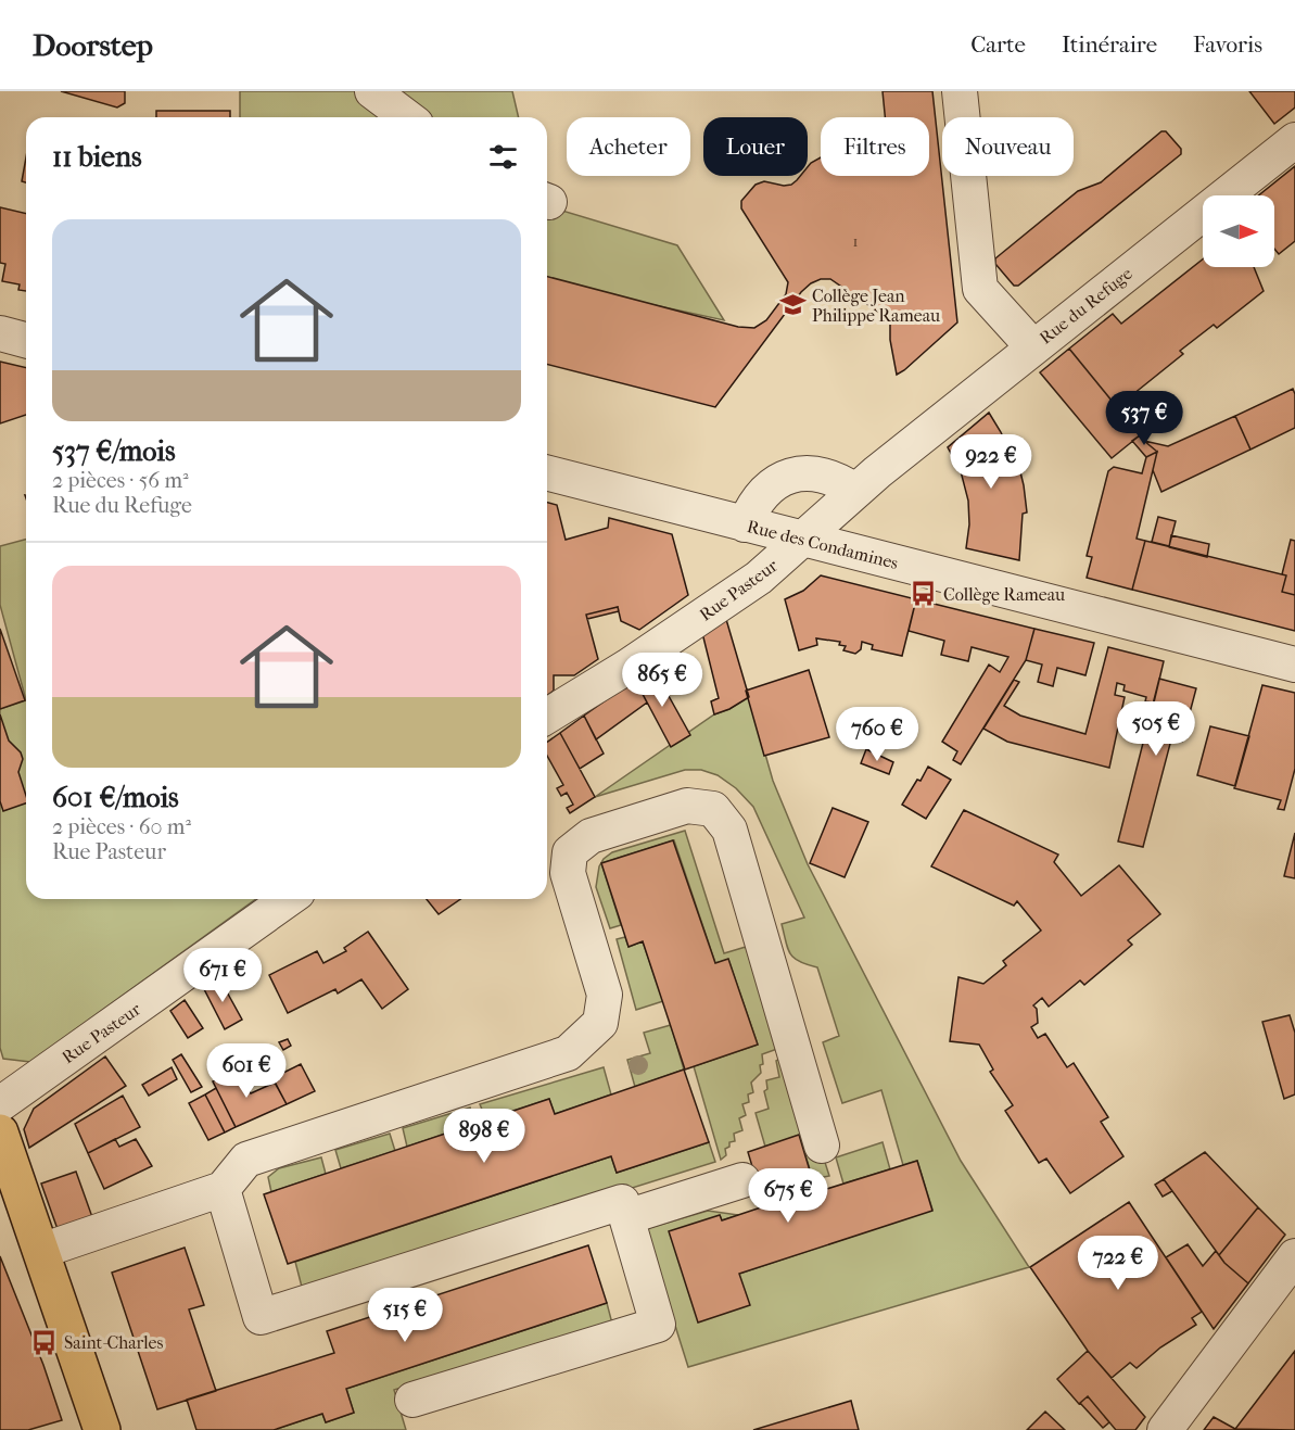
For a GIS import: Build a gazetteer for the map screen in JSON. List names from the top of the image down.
{
  "streets": {
    "street": ["Rue du Refuge", "Rue des Condamines", "Rue Pasteur"]
  },
  "crossings": [
    ["Rue du Refuge", "Rue des Condamines"],
    ["Rue du Refuge", "Rue Pasteur"],
    ["Rue des Condamines", "Rue Pasteur"]
  ],
  "places": {
    "school or university": ["Collège Jean Philippe Rameau"],
    "bus stop": ["Collège Rameau", "Saint-Charles"]
  },
  "house_numbers": ["1"],
  "north": "right",
  "page": {
    "header": "Doorstep",
    "nav": ["Carte", "Itinéraire", "Favoris"],
    "chip": [
      "Acheter",
      "Louer",
      "Filtres",
      "Nouveau"
    ],
    "heading": "11 biens",
    "list": [
      {
        "name": "537 €/mois",
        "note": "2 pièces · 56 m² · Rue du Refuge"
      },
      {
        "name": "601 €/mois",
        "note": "2 pièces · 60 m² · Rue Pasteur"
      }
    ],
    "price": [
      "537 €",
      "922 €",
      "865 €",
      "505 €",
      "760 €",
      "671 €",
      "601 €",
      "898 €",
      "675 €",
      "722 €",
      "515 €"
    ]
  }
}
